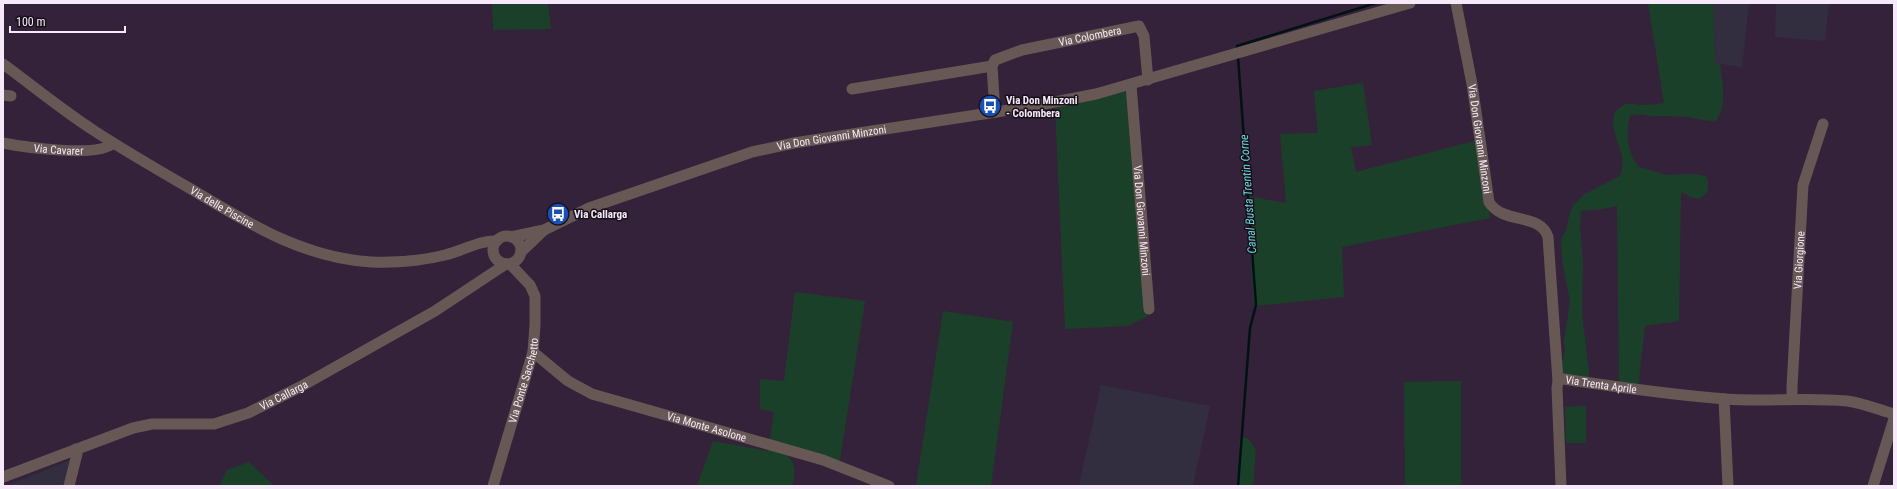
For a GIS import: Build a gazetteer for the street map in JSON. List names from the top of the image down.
{
  "streets": {
    "street": [
      "Via Colombera",
      "Via Don Giovanni Minzoni",
      "Via Cavarer",
      "Via delle Piscine",
      "Via Giorgione",
      "Via Ponte Sacchetto",
      "Via Trenta Aprile",
      "Via Callarga",
      "Via Monte Asolone"
    ]
  },
  "crossings": [
    ["Via Colombera", "Via Don Giovanni Minzoni"],
    ["Via Don Giovanni Minzoni", "Via delle Piscine"],
    ["Via Don Giovanni Minzoni", "Via Trenta Aprile"],
    ["Via Don Giovanni Minzoni", "Via Callarga"],
    ["Via Cavarer", "Via delle Piscine"],
    ["Via delle Piscine", "Via Ponte Sacchetto"],
    ["Via delle Piscine", "Via Callarga"],
    ["Via Giorgione", "Via Trenta Aprile"],
    ["Via Ponte Sacchetto", "Via Callarga"],
    ["Via Ponte Sacchetto", "Via Monte Asolone"]
  ],
  "water": ["Canal Busta Trentin Corne"],
  "places": {
    "bus stop": ["Via Don Minzoni - Colombera", "Via Callarga"]
  },
  "scale_bar": "100 m"
}
